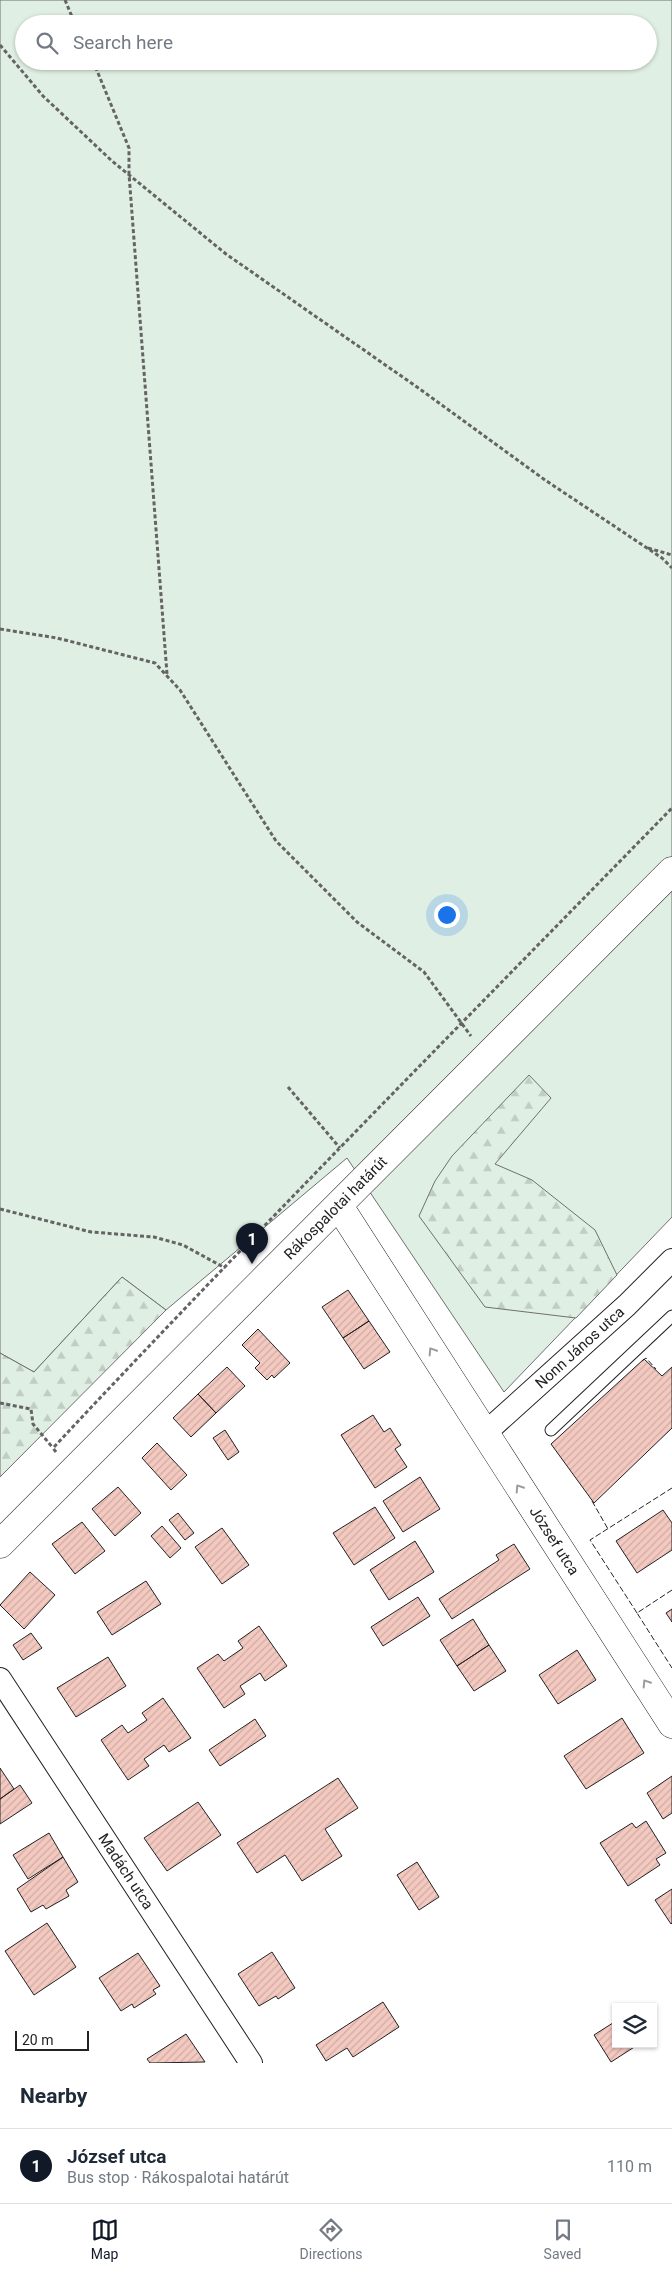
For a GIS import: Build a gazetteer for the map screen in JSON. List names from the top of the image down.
{
  "streets": {
    "street": [
      "Rákospalotai határút",
      "Nonn János utca",
      "József utca",
      "Madách utca"
    ]
  },
  "crossings": [
    ["Rákospalotai határút", "József utca"],
    ["Nonn János utca", "József utca"]
  ],
  "one_way": ["József utca"],
  "scale_bar": "20 m",
  "page": {
    "search": "Search here",
    "pins": "1",
    "scale": "20 m",
    "heading": "Nearby",
    "list": [
      {
        "mark": "1",
        "name": "József utca",
        "note": "Bus stop · Rákospalotai határút",
        "value": "110 m"
      }
    ],
    "nav": ["Map", "Directions", "Saved"]
  }
}
